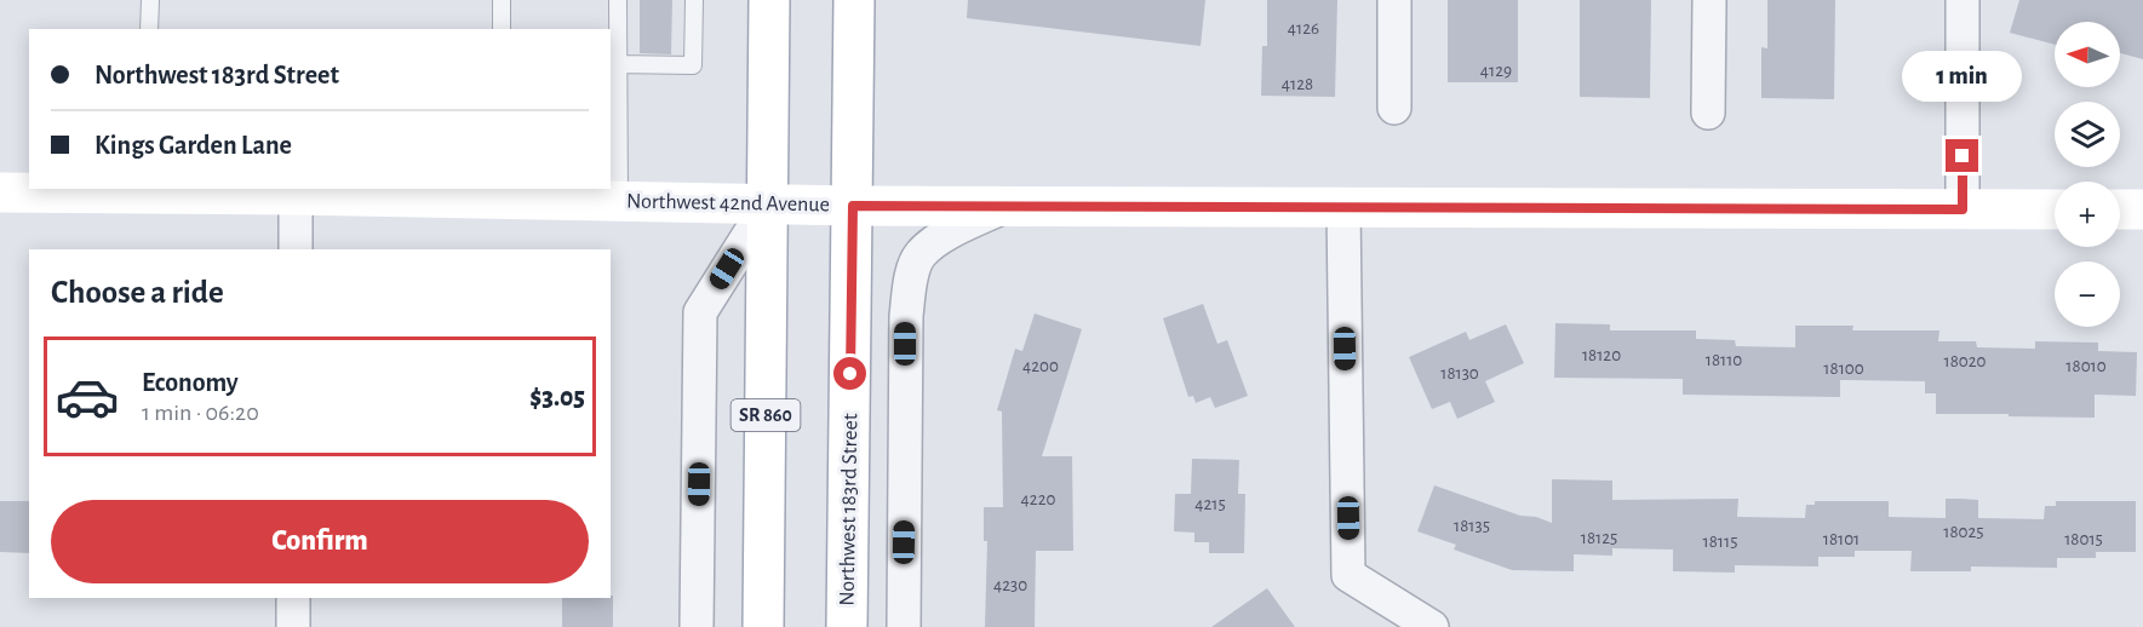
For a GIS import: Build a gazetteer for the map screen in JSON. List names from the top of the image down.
{
  "streets": {
    "street": ["Northwest 42nd Avenue", "SR 860", "Northwest 183rd Street"]
  },
  "crossings": [
    ["Northwest 42nd Avenue", "SR 860"],
    ["Northwest 42nd Avenue", "Northwest 183rd Street"]
  ],
  "house_numbers": [
    "4126",
    "4129",
    "4128",
    "18120",
    "18110",
    "18020",
    "4200",
    "18010",
    "18100",
    "18130",
    "4220",
    "4215",
    "18135",
    "18025",
    "18125",
    "18101",
    "18015",
    "18115",
    "4230"
  ],
  "north": "left",
  "page": {
    "map_buttons": ["+", "−"],
    "banner": ["Northwest 183rd Street", "Kings Garden Lane"],
    "bubble": "1 min",
    "heading": "Choose a ride",
    "list": [
      {
        "name": "Economy",
        "note": "1 min · 06:20",
        "value": "$3.05"
      }
    ],
    "buttons": "Confirm"
  }
}
